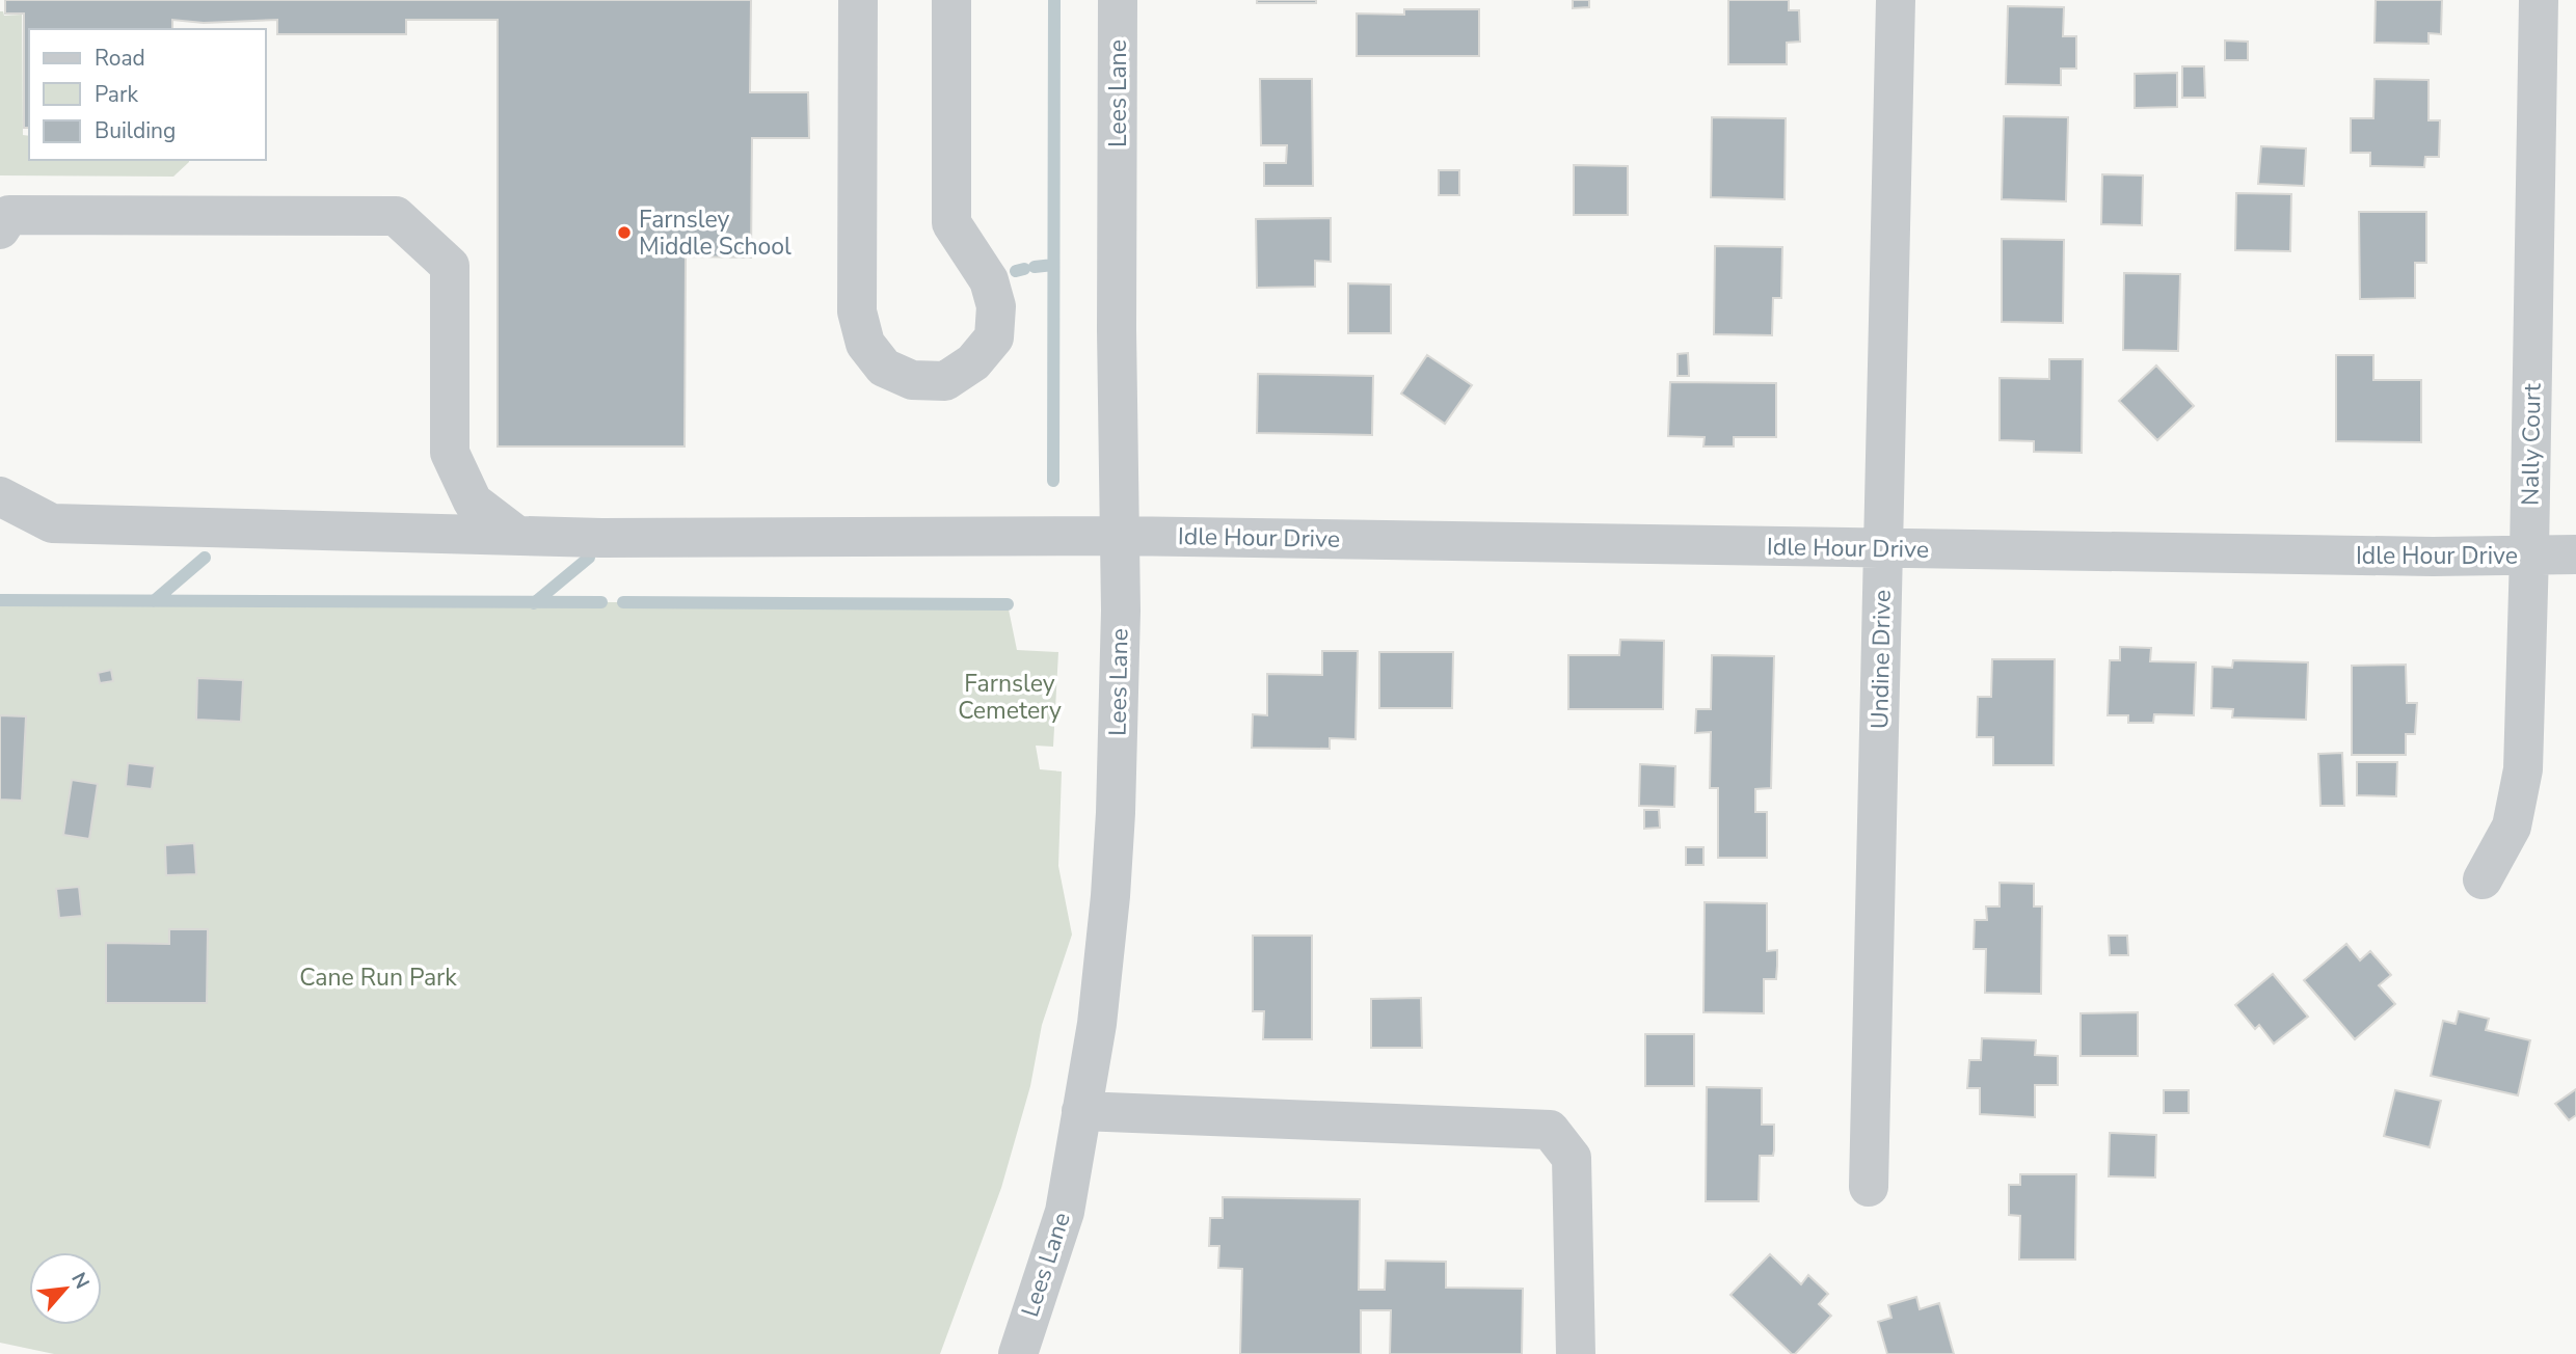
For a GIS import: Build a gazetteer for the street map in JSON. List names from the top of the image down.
{
  "streets": {
    "street": [
      "Lees Lane",
      "Nally Court",
      "Idle Hour Drive",
      "Undine Drive"
    ]
  },
  "crossings": [
    ["Lees Lane", "Idle Hour Drive"],
    ["Nally Court", "Idle Hour Drive"],
    ["Idle Hour Drive", "Undine Drive"]
  ],
  "parks": ["Farnsley Cemetery", "Cane Run Park"],
  "places": ["Farnsley Middle School"],
  "legend": ["Road", "Park", "Building"],
  "north": "top right"
}
